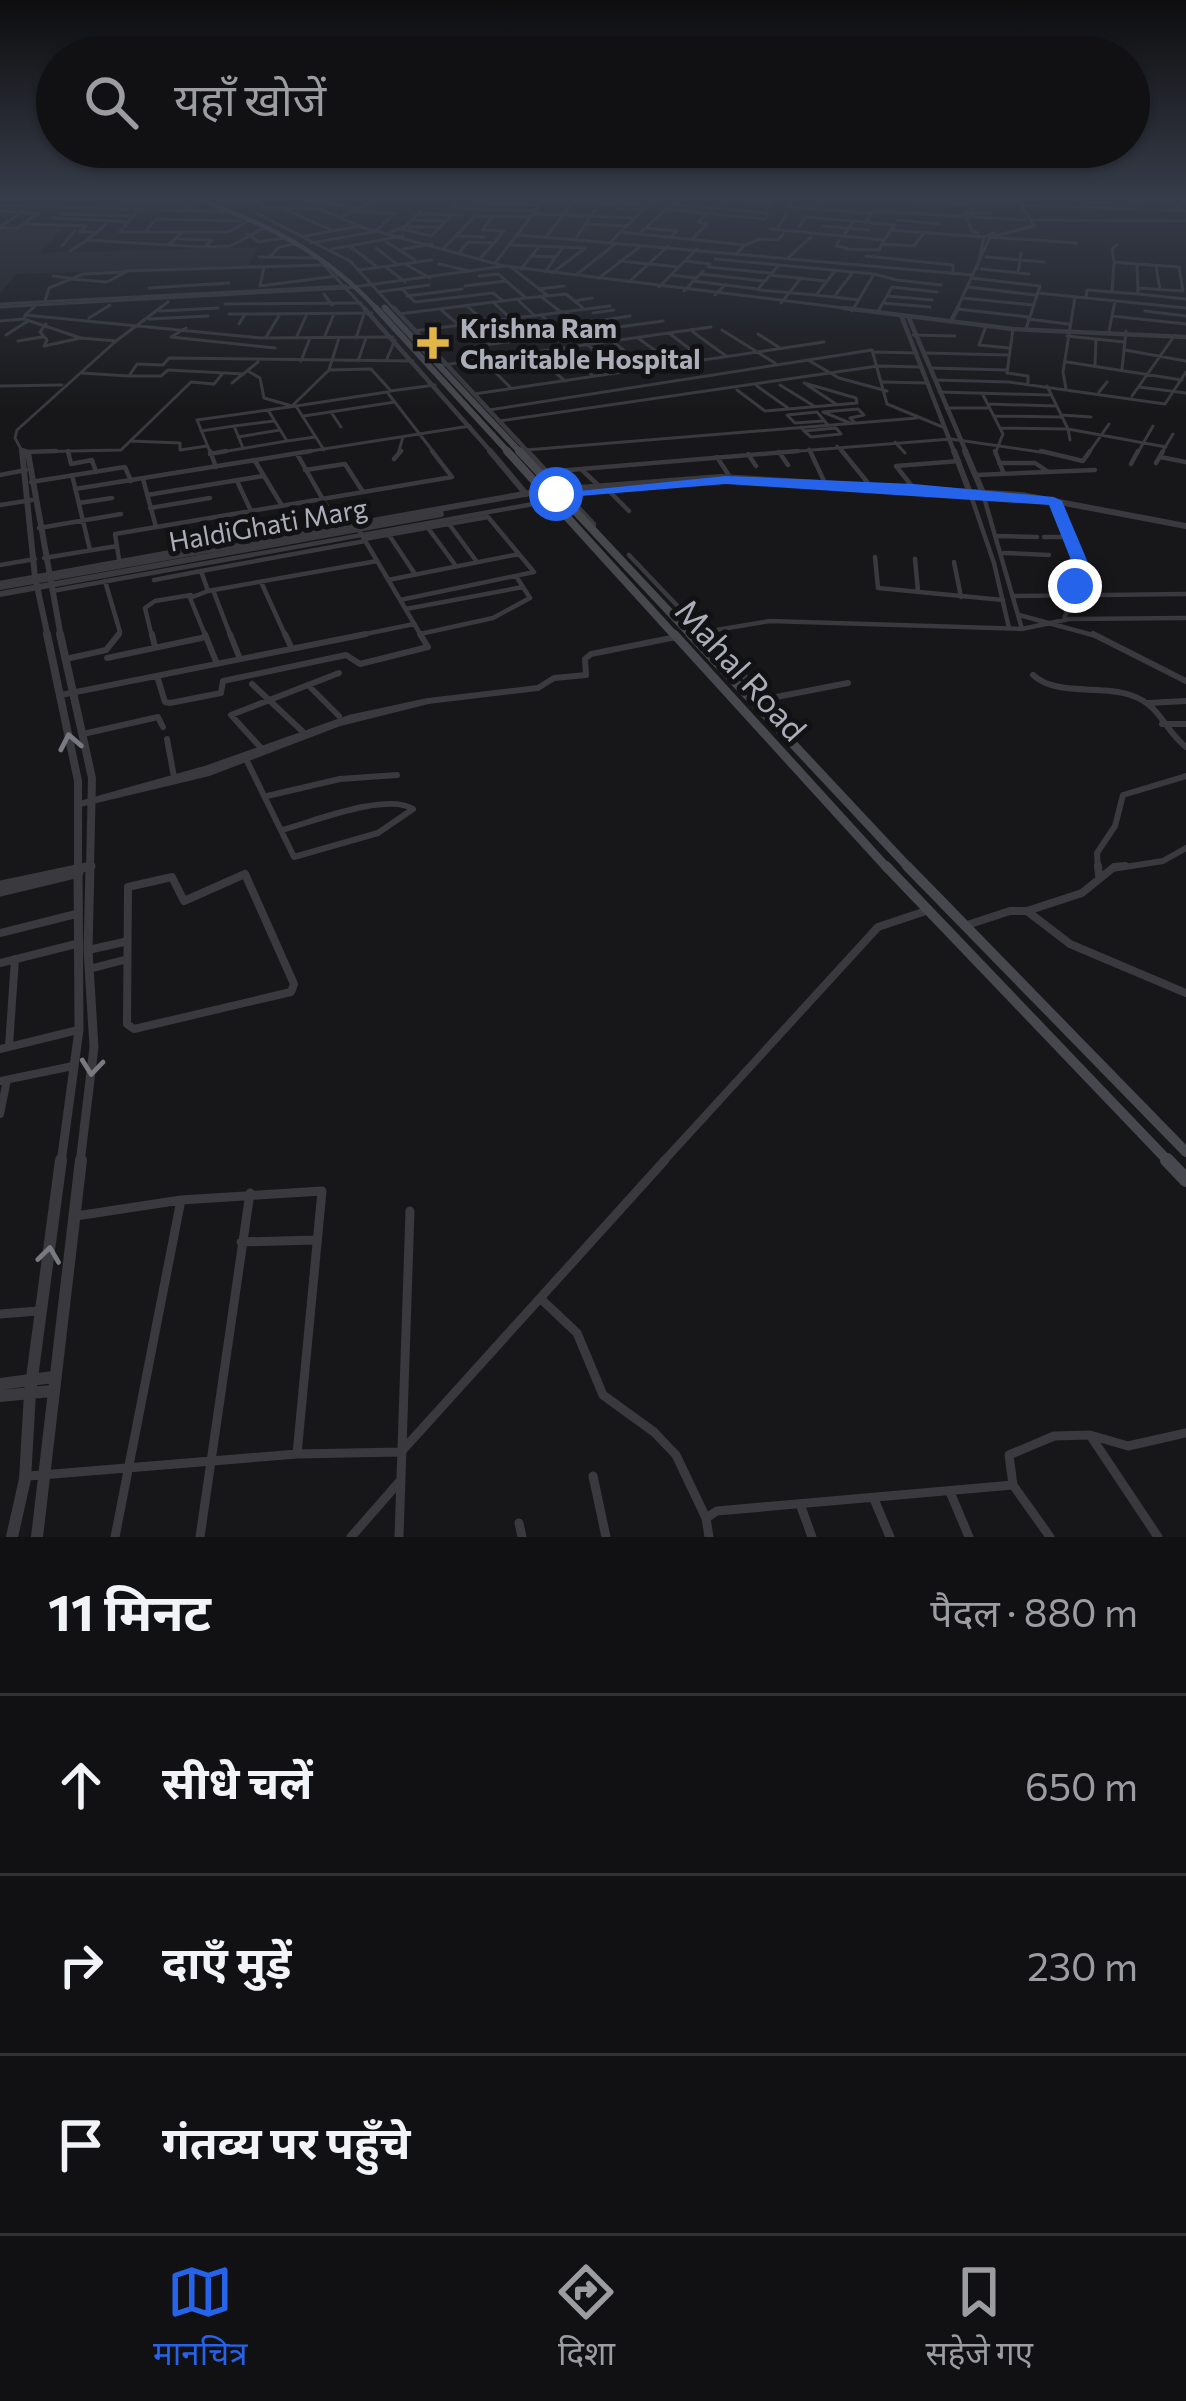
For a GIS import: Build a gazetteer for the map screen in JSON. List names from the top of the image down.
{
  "streets": {
    "main road": ["Mahal Road"],
    "street": ["HaldiGhati Marg"]
  },
  "crossings": [
    ["HaldiGhati Marg", "Mahal Road"]
  ],
  "places": {
    "health": ["Krishna Ram Charitable Hospital"]
  },
  "page": {
    "search": "यहाँ खोजें",
    "heading": ["11 मिनट", "पैदल · 880 m"],
    "list": [
      ["सीधे चलें", "650 m"],
      ["दाएँ मुड़ें", "230 m"],
      "गंतव्य पर पहुँचे"
    ],
    "nav": ["मानचित्र", "दिशा", "सहेजे गए"]
  }
}
